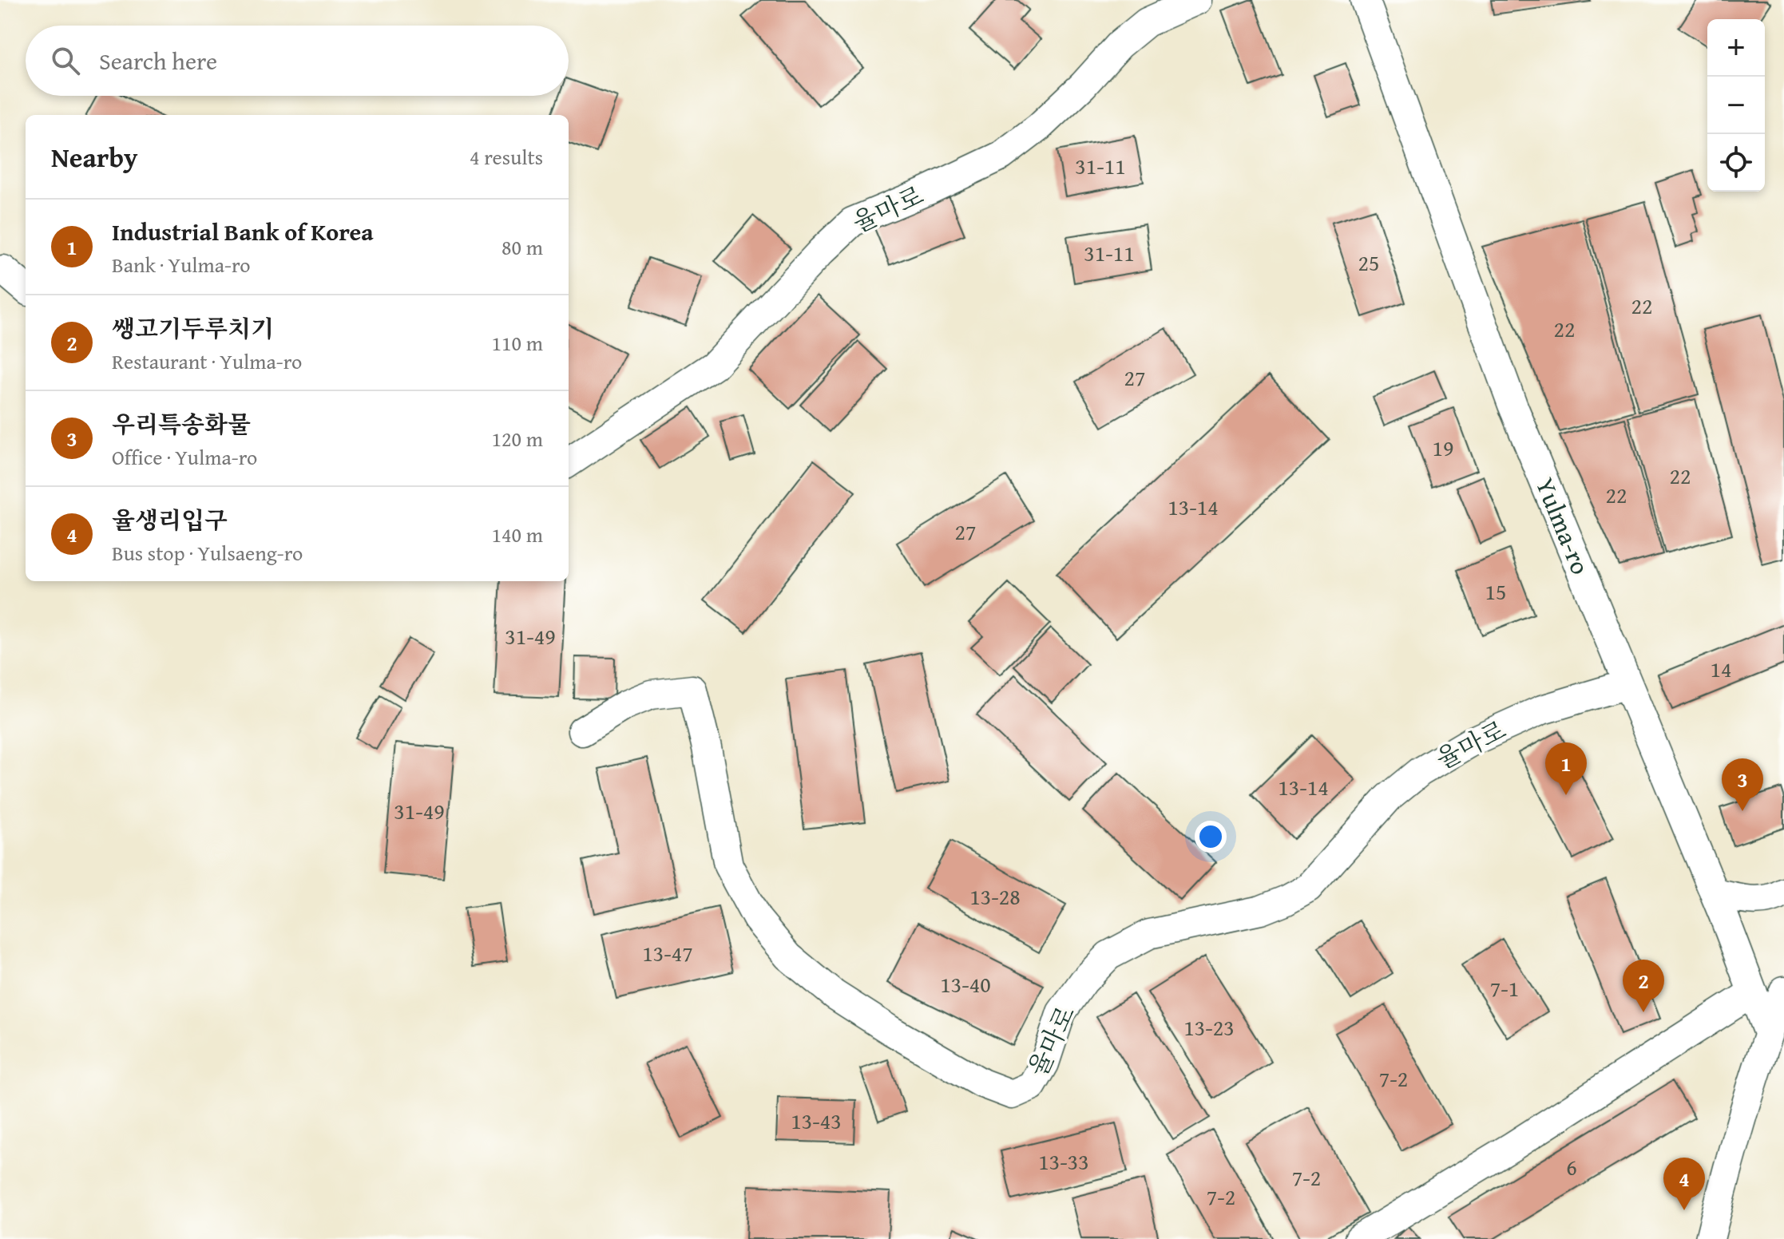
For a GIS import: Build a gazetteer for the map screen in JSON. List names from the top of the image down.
{
  "streets": {
    "street": ["율마로", "Yulma-ro"]
  },
  "crossings": [
    ["율마로", "Yulma-ro"]
  ],
  "house_numbers": [
    "31-11",
    "31-11",
    "25",
    "22",
    "22",
    "27",
    "19",
    "22",
    "22",
    "13-14",
    "27",
    "15",
    "31-49",
    "14",
    "13-14",
    "31-49",
    "13-28",
    "13-47",
    "13-40",
    "7-1",
    "13-23",
    "7-2",
    "13-43",
    "13-33",
    "6",
    "7-2",
    "7-2"
  ],
  "page": {
    "map_buttons": ["+", "−"],
    "search": "Search here",
    "heading": ["Nearby", "4 results"],
    "list": [
      {
        "mark": "1",
        "name": "Industrial Bank of Korea",
        "note": "Bank · Yulma-ro",
        "value": "80 m"
      },
      {
        "mark": "2",
        "name": "쌩고기두루치기",
        "note": "Restaurant · Yulma-ro",
        "value": "110 m"
      },
      {
        "mark": "3",
        "name": "우리특송화물",
        "note": "Office · Yulma-ro",
        "value": "120 m"
      },
      {
        "mark": "4",
        "name": "율생리입구",
        "note": "Bus stop · Yulsaeng-ro",
        "value": "140 m"
      }
    ],
    "pins": [
      "1",
      "3",
      "2",
      "4"
    ]
  }
}
